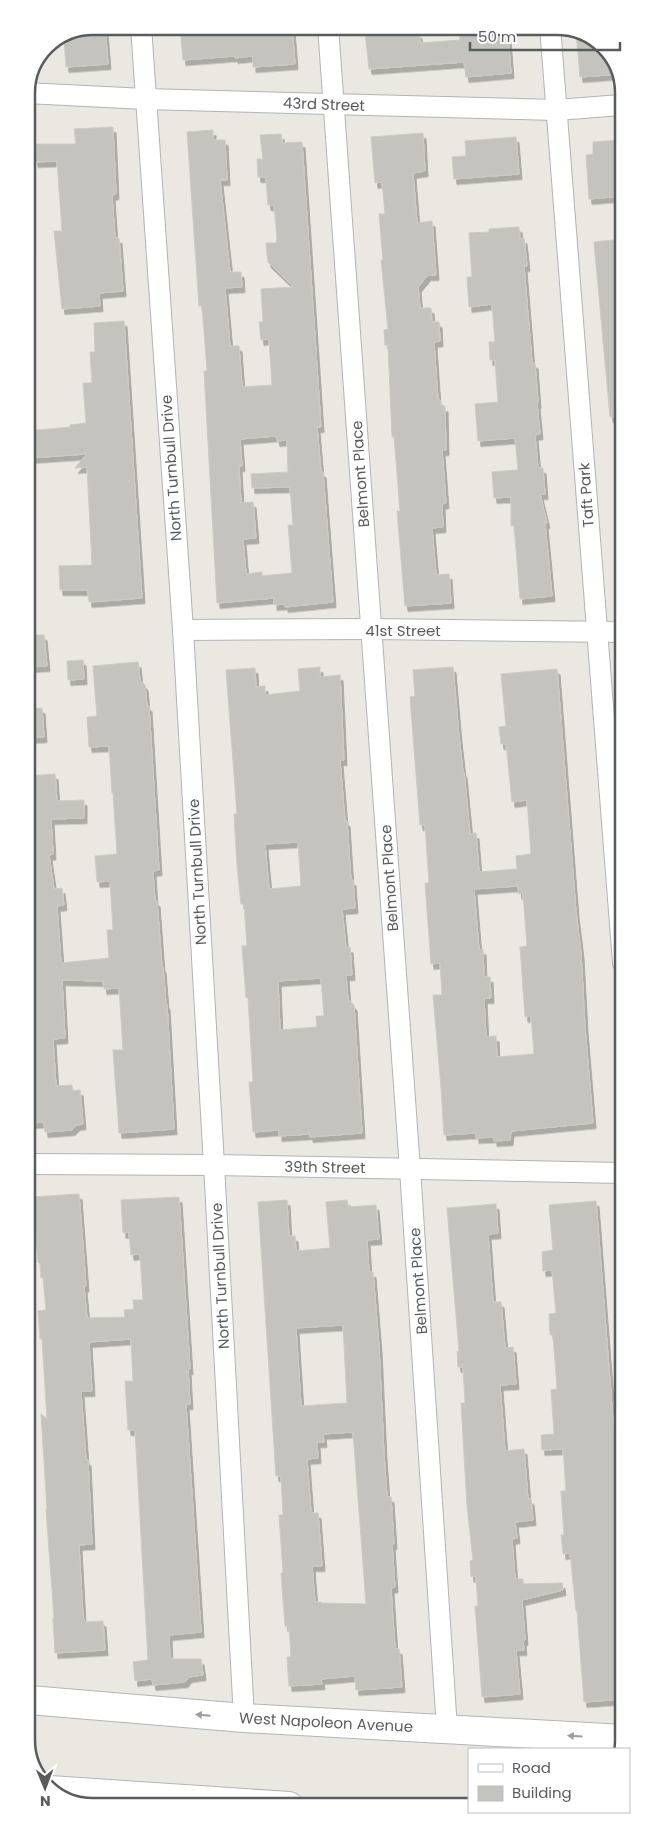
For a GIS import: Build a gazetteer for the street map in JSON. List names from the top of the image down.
{
  "streets": {
    "main road": ["West Napoleon Avenue"],
    "street": [
      "43rd Street",
      "North Turnbull Drive",
      "Belmont Place",
      "Taft Park",
      "41st Street",
      "39th Street"
    ]
  },
  "crossings": [
    ["43rd Street", "North Turnbull Drive"],
    ["43rd Street", "Belmont Place"],
    ["43rd Street", "Taft Park"],
    ["North Turnbull Drive", "41st Street"],
    ["North Turnbull Drive", "39th Street"],
    ["North Turnbull Drive", "West Napoleon Avenue"],
    ["Belmont Place", "41st Street"],
    ["Belmont Place", "39th Street"],
    ["Belmont Place", "West Napoleon Avenue"],
    ["Taft Park", "41st Street"]
  ],
  "one_way": ["West Napoleon Avenue"],
  "legend": ["Road", "Building"],
  "scale_bar": "50 m",
  "north": "bottom"
}
